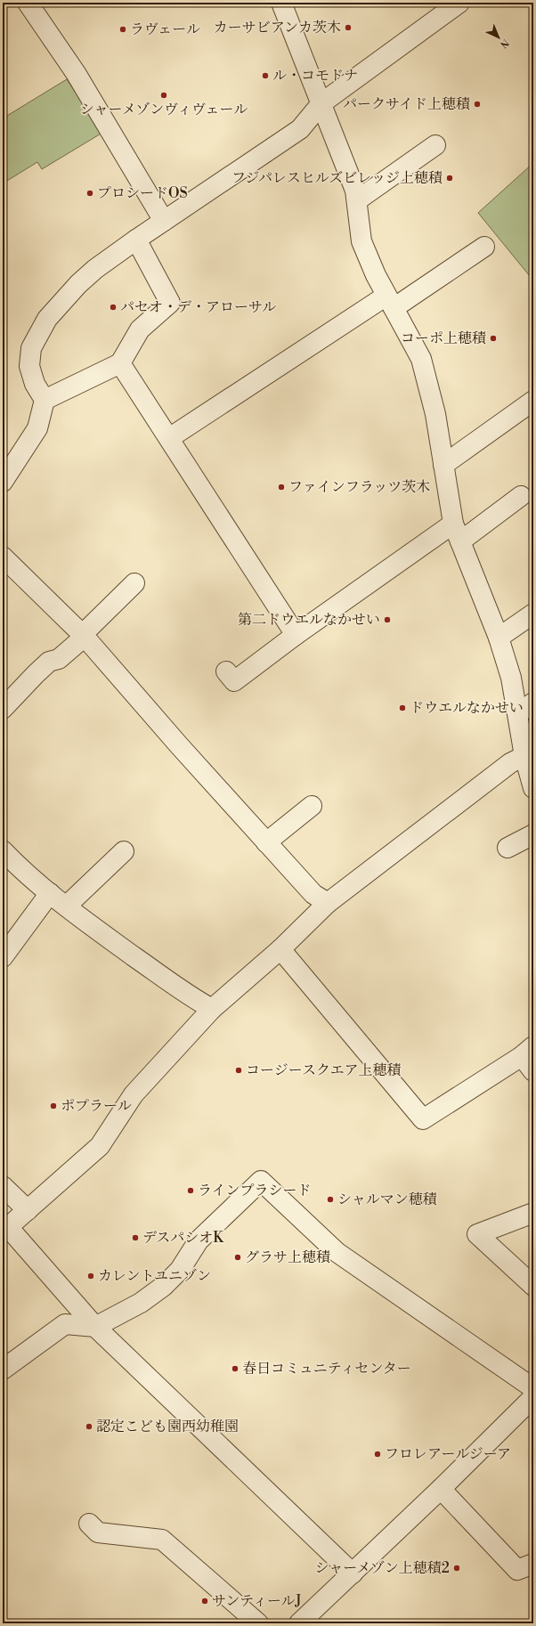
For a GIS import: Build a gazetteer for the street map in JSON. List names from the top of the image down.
{
  "places": [
    "カーサビアンカ茨木",
    "ラヴェール",
    "ル・コモドナ",
    "シャーメゾンヴィヴェール",
    "パークサイド上穂積",
    "フジパレスヒルズビレッジ上穂積",
    "プロシードOS",
    "パセオ・デ・アローサル",
    "コーポ上穂積",
    "ファインフラッツ茨木",
    "第二ドウエルなかせい",
    "ドウエルなかせい",
    "コージースクエア上穂積",
    "ポプラール",
    "ラインプラシード",
    "シャルマン穂積",
    "デスパシオK",
    "グラサ上穂積",
    "カレントユニゾン",
    "春日コミュニティセンター",
    "認定こども園西幼稚園",
    "フロレアールジーア",
    "シャーメゾン上穂積2",
    "サンティールJ"
  ],
  "north": "bottom right"
}
